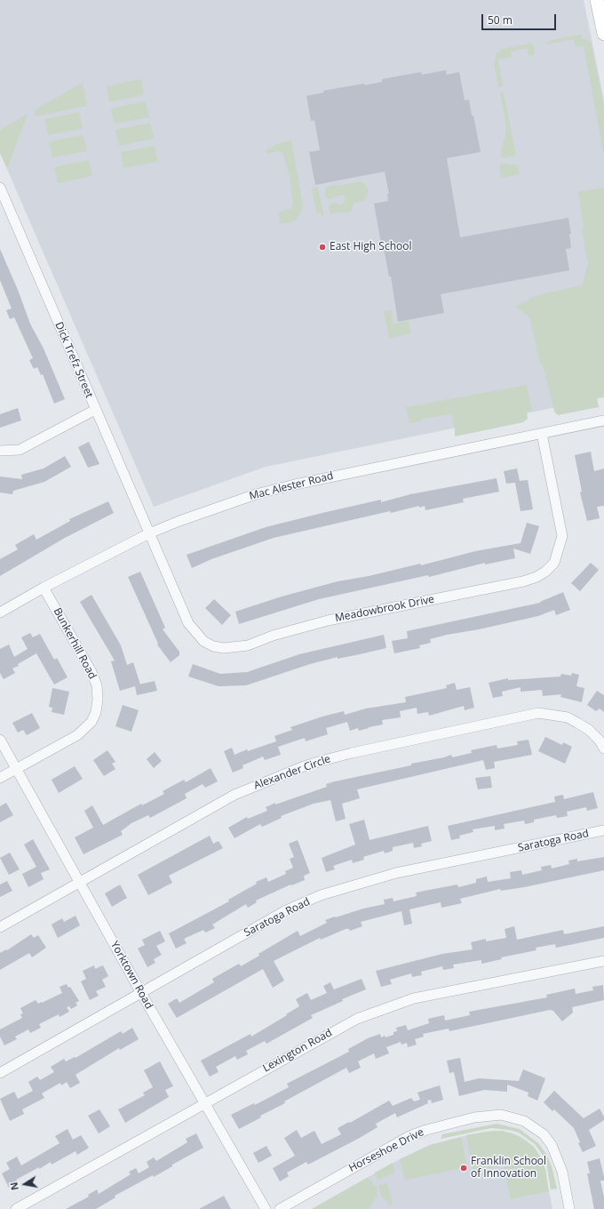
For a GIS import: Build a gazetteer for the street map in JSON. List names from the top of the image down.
{
  "streets": {
    "street": [
      "Dick Trefz Street",
      "Mac Alester Road",
      "Meadowbrook Drive",
      "Bunkerhill Road",
      "Alexander Circle",
      "Saratoga Road",
      "Yorktown Road",
      "Lexington Road",
      "Horseshoe Drive"
    ]
  },
  "crossings": [
    ["Dick Trefz Street", "Mac Alester Road"],
    ["Dick Trefz Street", "Meadowbrook Drive"],
    ["Mac Alester Road", "Meadowbrook Drive"],
    ["Mac Alester Road", "Bunkerhill Road"],
    ["Bunkerhill Road", "Yorktown Road"],
    ["Alexander Circle", "Yorktown Road"],
    ["Saratoga Road", "Yorktown Road"],
    ["Yorktown Road", "Lexington Road"]
  ],
  "places": ["East High School", "Franklin School of Innovation"],
  "scale_bar": "50 m",
  "north": "left"
}
